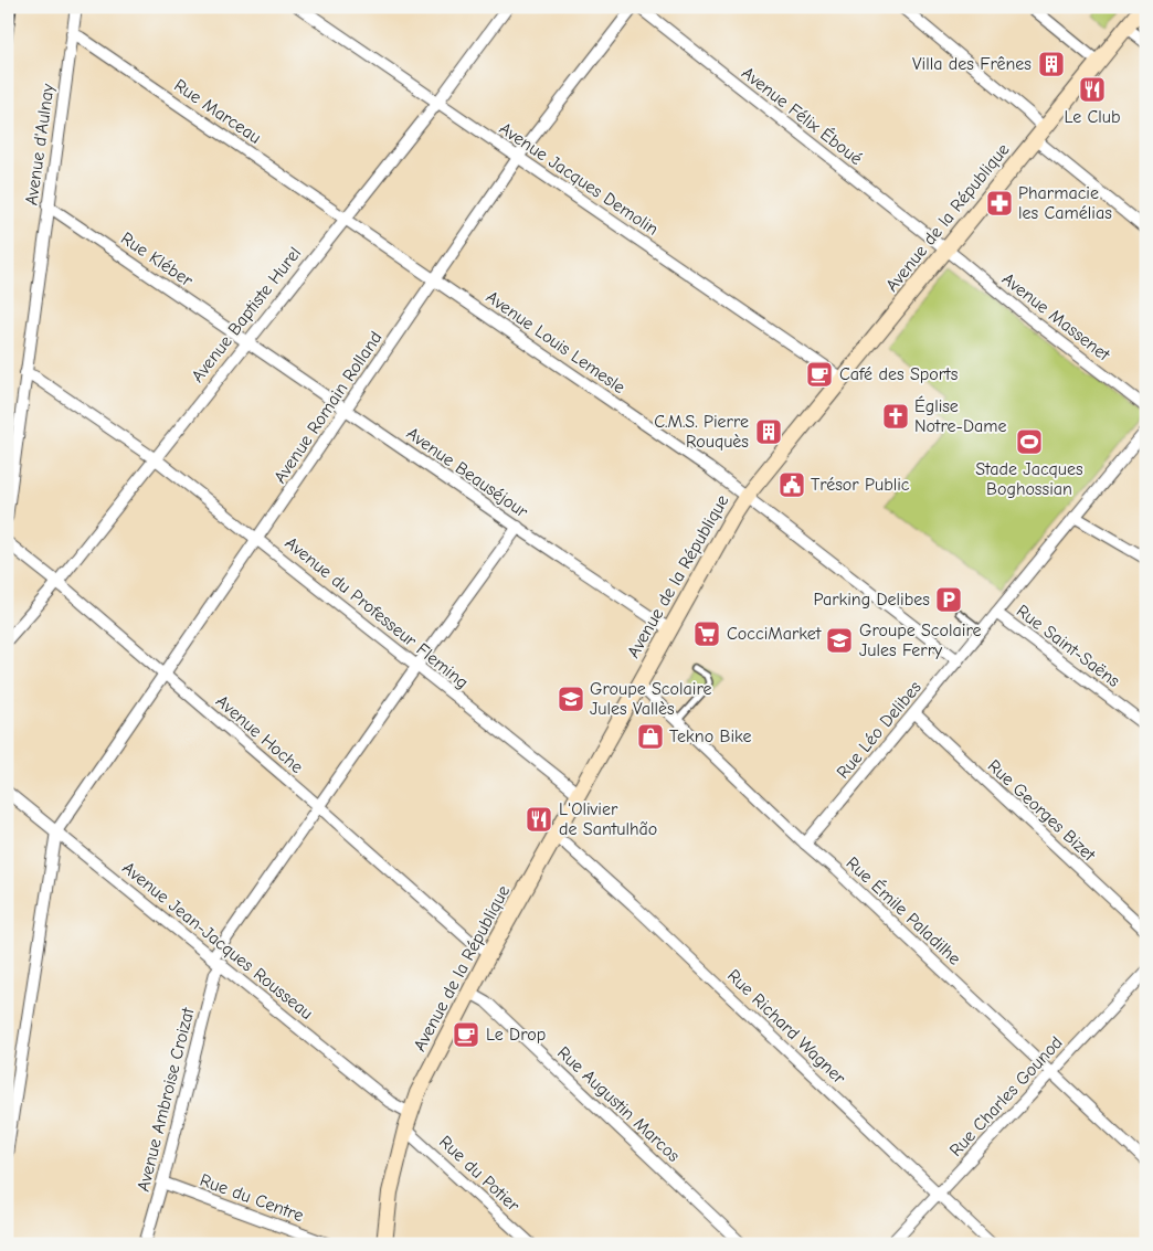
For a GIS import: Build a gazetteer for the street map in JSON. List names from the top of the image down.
{
  "streets": {
    "main road": ["Avenue de la République"],
    "street": [
      "Rue Marceau",
      "Avenue Félix Éboué",
      "Avenue d'Aulnay",
      "Avenue Jacques Demolin",
      "Rue Kléber",
      "Avenue Baptiste Hurel",
      "Avenue Massenet",
      "Avenue Louis Lemesle",
      "Avenue Romain Rolland",
      "Avenue Beauséjour",
      "Avenue du Professeur Fleming",
      "Rue Saint-Saëns",
      "Rue Léo Delibes",
      "Avenue Hoche",
      "Rue Georges Bizet",
      "Rue Émile Paladilhe",
      "Avenue Jean-Jacques Rousseau",
      "Rue Richard Wagner",
      "Rue Charles Gounod",
      "Avenue Ambroise Croizat",
      "Rue Augustin Marcos",
      "Rue du Potier",
      "Rue du Centre"
    ]
  },
  "crossings": [
    ["Rue Marceau", "Avenue d'Aulnay"],
    ["Rue Marceau", "Avenue Baptiste Hurel"],
    ["Rue Marceau", "Avenue Louis Lemesle"],
    ["Avenue Félix Éboué", "Avenue de la République"],
    ["Avenue Félix Éboué", "Avenue Massenet"],
    ["Avenue Félix Éboué", "Avenue Romain Rolland"],
    ["Avenue d'Aulnay", "Rue Kléber"],
    ["Avenue d'Aulnay", "Avenue du Professeur Fleming"],
    ["Avenue Jacques Demolin", "Avenue de la République"],
    ["Avenue Jacques Demolin", "Avenue Baptiste Hurel"],
    ["Avenue Jacques Demolin", "Avenue Romain Rolland"],
    ["Avenue de la République", "Avenue Massenet"],
    ["Avenue de la République", "Avenue Louis Lemesle"],
    ["Avenue de la République", "Avenue Beauséjour"],
    ["Avenue de la République", "Avenue du Professeur Fleming"],
    ["Avenue de la République", "Avenue Hoche"],
    ["Avenue de la République", "Rue Émile Paladilhe"],
    ["Avenue de la République", "Avenue Jean-Jacques Rousseau"],
    ["Avenue de la République", "Rue Richard Wagner"],
    ["Avenue de la République", "Rue Augustin Marcos"],
    ["Avenue de la République", "Rue du Potier"],
    ["Rue Kléber", "Avenue Baptiste Hurel"],
    ["Rue Kléber", "Avenue Beauséjour"],
    ["Avenue Baptiste Hurel", "Avenue Louis Lemesle"],
    ["Avenue Baptiste Hurel", "Avenue Beauséjour"],
    ["Avenue Baptiste Hurel", "Avenue du Professeur Fleming"],
    ["Avenue Baptiste Hurel", "Avenue Hoche"],
    ["Avenue Louis Lemesle", "Avenue Romain Rolland"],
    ["Avenue Louis Lemesle", "Rue Léo Delibes"],
    ["Avenue Romain Rolland", "Avenue Beauséjour"],
    ["Avenue Romain Rolland", "Avenue du Professeur Fleming"],
    ["Avenue Romain Rolland", "Avenue Hoche"],
    ["Avenue Romain Rolland", "Avenue Jean-Jacques Rousseau"],
    ["Avenue Beauséjour", "Avenue Ambroise Croizat"],
    ["Avenue du Professeur Fleming", "Avenue Ambroise Croizat"],
    ["Rue Saint-Saëns", "Rue Léo Delibes"],
    ["Rue Léo Delibes", "Rue Georges Bizet"],
    ["Rue Léo Delibes", "Rue Émile Paladilhe"],
    ["Avenue Hoche", "Avenue Ambroise Croizat"],
    ["Rue Émile Paladilhe", "Rue Charles Gounod"],
    ["Avenue Jean-Jacques Rousseau", "Avenue Ambroise Croizat"],
    ["Rue Richard Wagner", "Rue Charles Gounod"],
    ["Avenue Ambroise Croizat", "Rue du Centre"]
  ],
  "places": {
    "building": ["Villa des Frênes", "C.M.S. Pierre Rouquès"],
    "restaurant": ["Le Club", "L'Olivier de Santulhão"],
    "pharmacy": ["Pharmacie les Camélias"],
    "cafe": ["Café des Sports", "Le Drop"],
    "church": ["Église Notre-Dame"],
    "sports": ["Stade Jacques Boghossian"],
    "public building": ["Trésor Public"],
    "parking": ["Parking Delibes"],
    "supermarket": ["CocciMarket"],
    "school or university": ["Groupe Scolaire Jules Ferry", "Groupe Scolaire Jules Vallès"],
    "shop": ["Tekno Bike"]
  }
}
